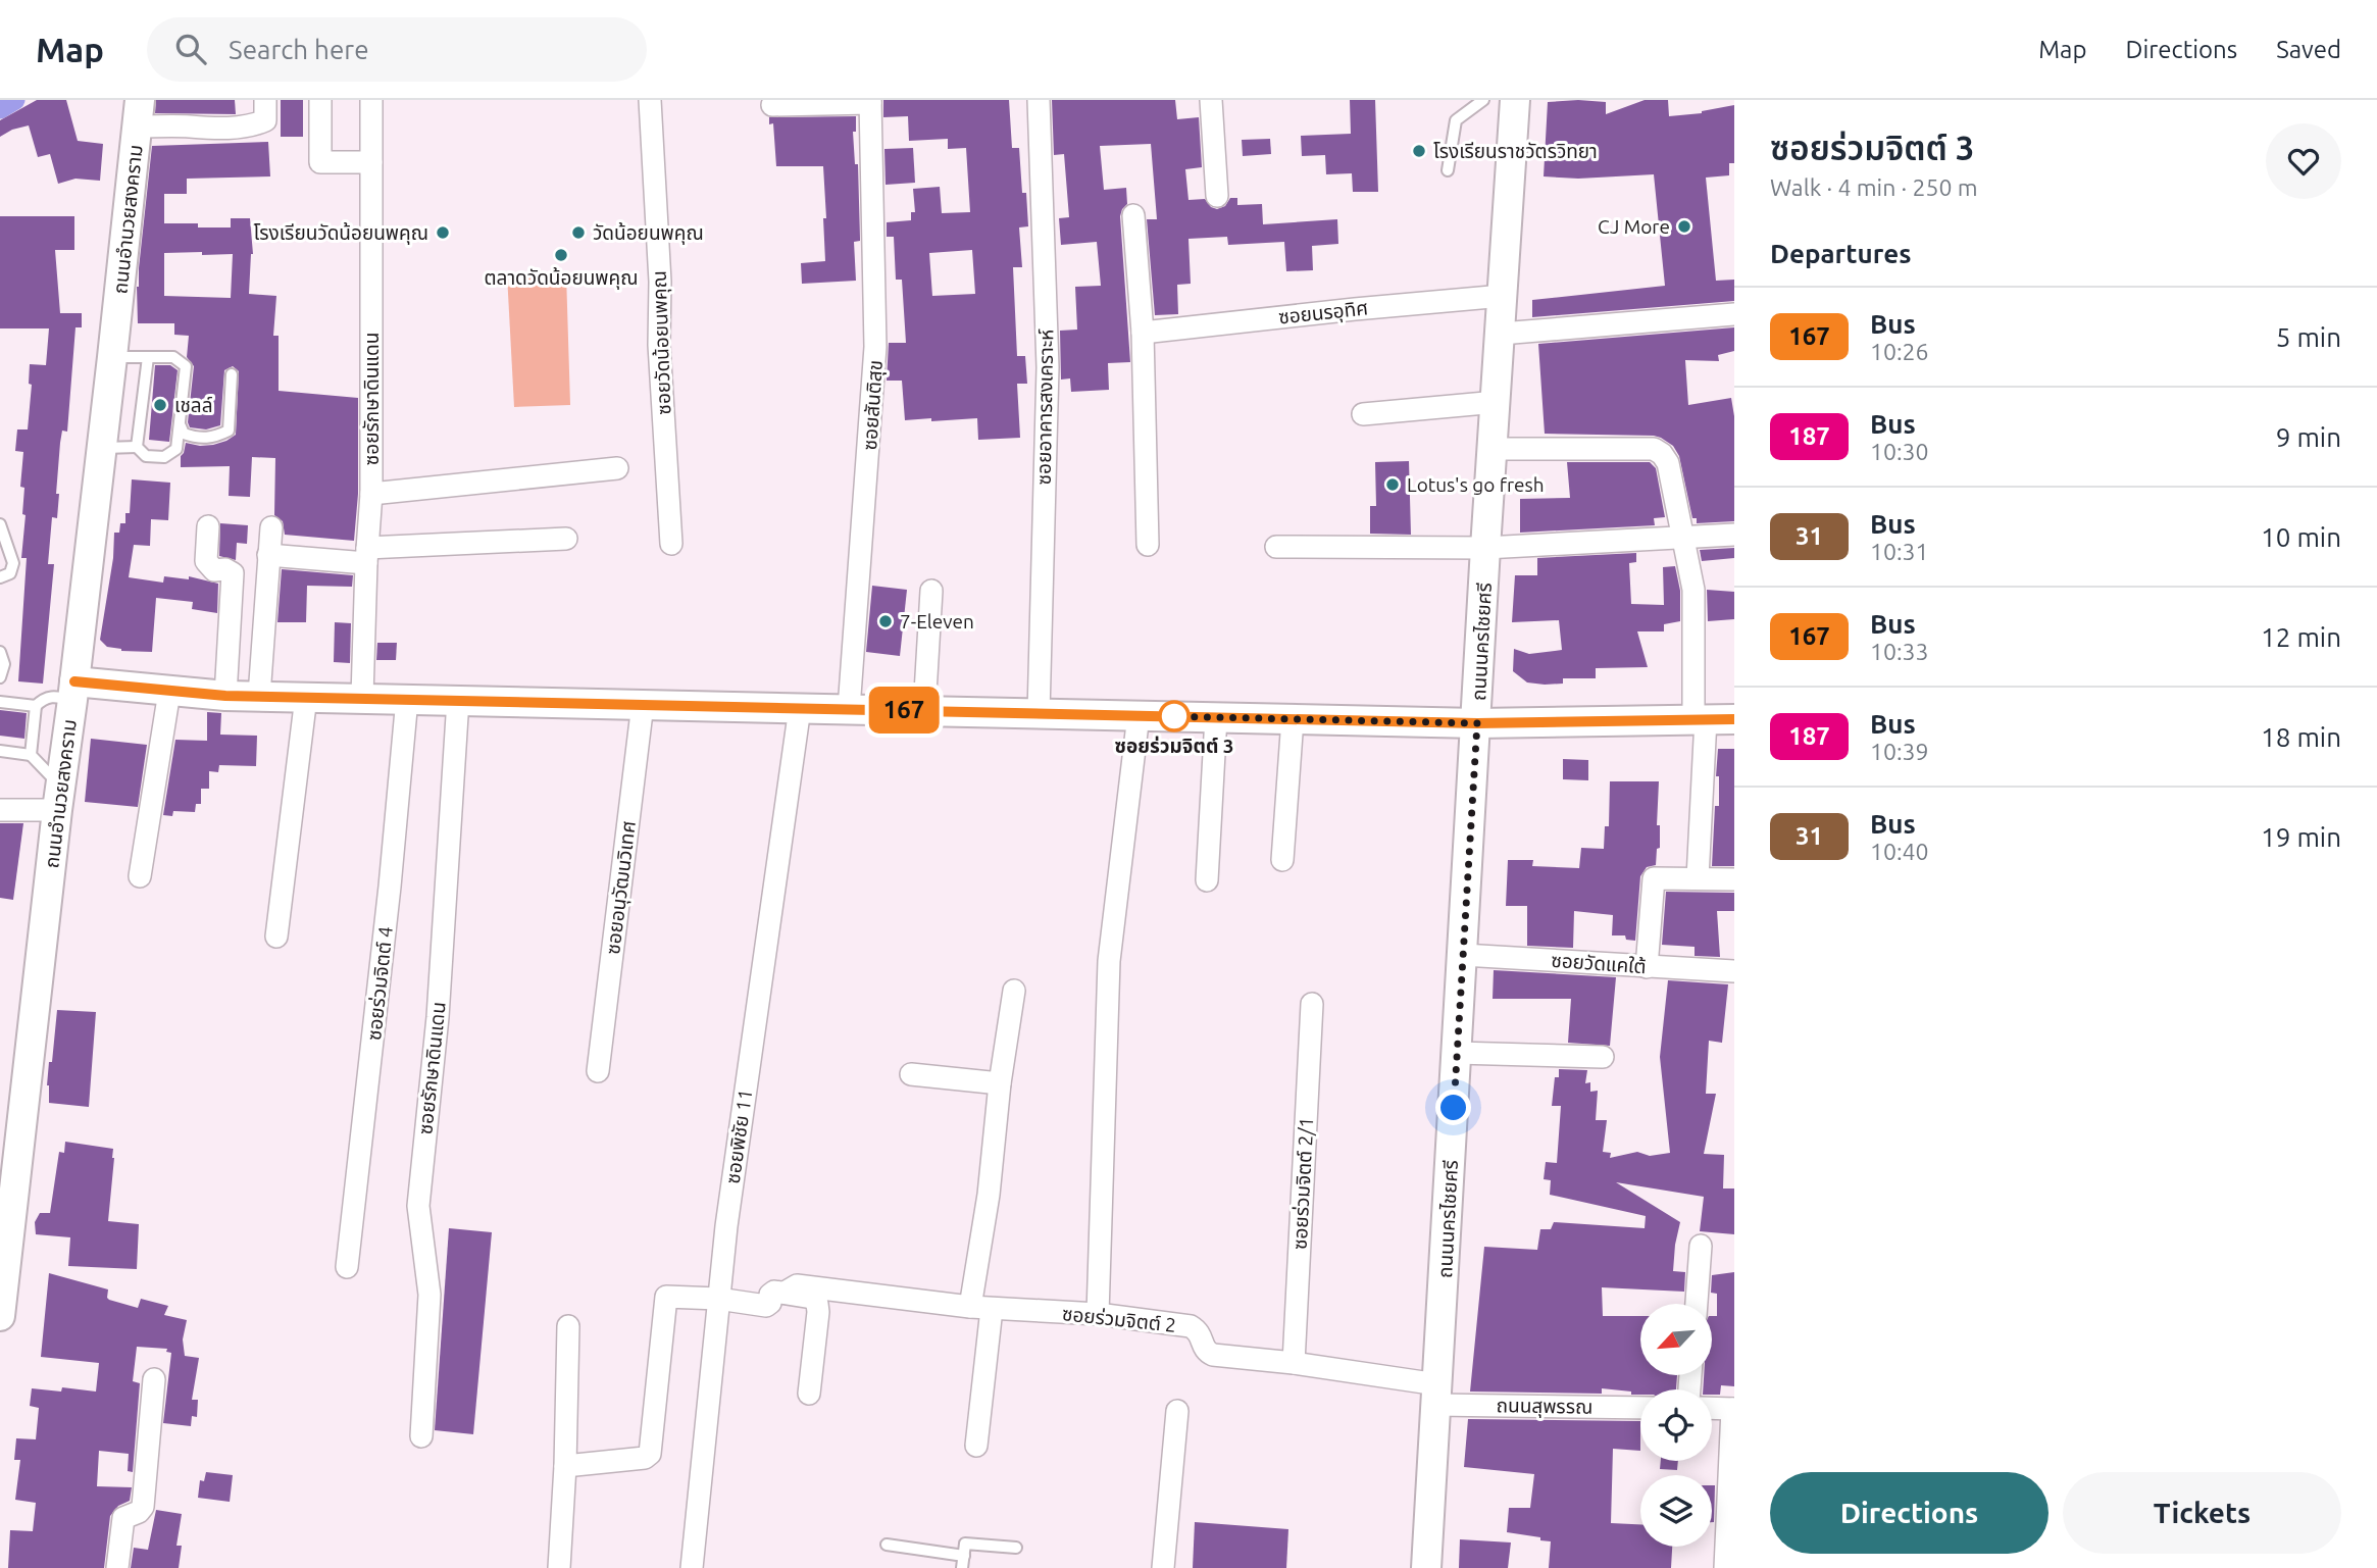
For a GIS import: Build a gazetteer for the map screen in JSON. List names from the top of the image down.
{
  "streets": {
    "street": [
      "ถนนอำนวยสงคราม",
      "ซอยนรอุทิศ",
      "ซอยวัดน้อยนพคุณ",
      "ซอยรักษาดินแดน",
      "ซอยสันติสุข",
      "ซอยอาคารสงเคราะห์",
      "ถนนนครไชยศรี",
      "ซอยอนุวัฒนวิเทศ",
      "ซอยวัดแคใต้",
      "ซอยร่วมจิตต์ 4",
      "ซอยพิชัย 11",
      "ซอยร่วมจิตต์ 2/1",
      "ซอยร่วมจิตต์ 2",
      "ถนนสุพรรณ"
    ]
  },
  "crossings": [
    ["ซอยนรอุทิศ", "ถนนนครไชยศรี"],
    ["ถนนนครไชยศรี", "ซอยวัดแคใต้"],
    ["ถนนนครไชยศรี", "ซอยร่วมจิตต์ 2"],
    ["ถนนนครไชยศรี", "ถนนสุพรรณ"],
    ["ซอยพิชัย 11", "ซอยร่วมจิตต์ 2"],
    ["ซอยร่วมจิตต์ 2/1", "ซอยร่วมจิตต์ 2"],
    ["ซอยร่วมจิตต์ 2", "ถนนสุพรรณ"]
  ],
  "places": [
    "โรงเรียนราชวัตรวิทยา",
    "CJ More",
    "โรงเรียนวัดน้อยนพคุณ",
    "วัดน้อยนพคุณ",
    "ตลาดวัดน้อยนพคุณ",
    "เชลล์",
    "Lotus's go fresh",
    "7-Eleven",
    "ซอยร่วมจิตต์ 3"
  ],
  "lines": ["bus line 167"],
  "north": "bottom left",
  "page": {
    "header": "Map",
    "search": "Search here",
    "nav": ["Map", "Directions", "Saved"],
    "on_map": "167",
    "heading": [
      ["ซอยร่วมจิตต์ 3", "Walk · 4 min · 250 m"],
      "Departures"
    ],
    "list": [
      {
        "mark": "167",
        "name": "Bus",
        "note": "10:26",
        "value": "5 min"
      },
      {
        "mark": "187",
        "name": "Bus",
        "note": "10:30",
        "value": "9 min"
      },
      {
        "mark": "31",
        "name": "Bus",
        "note": "10:31",
        "value": "10 min"
      },
      {
        "mark": "167",
        "name": "Bus",
        "note": "10:33",
        "value": "12 min"
      },
      {
        "mark": "187",
        "name": "Bus",
        "note": "10:39",
        "value": "18 min"
      },
      {
        "mark": "31",
        "name": "Bus",
        "note": "10:40",
        "value": "19 min"
      }
    ],
    "buttons": ["Directions", "Tickets"]
  }
}
